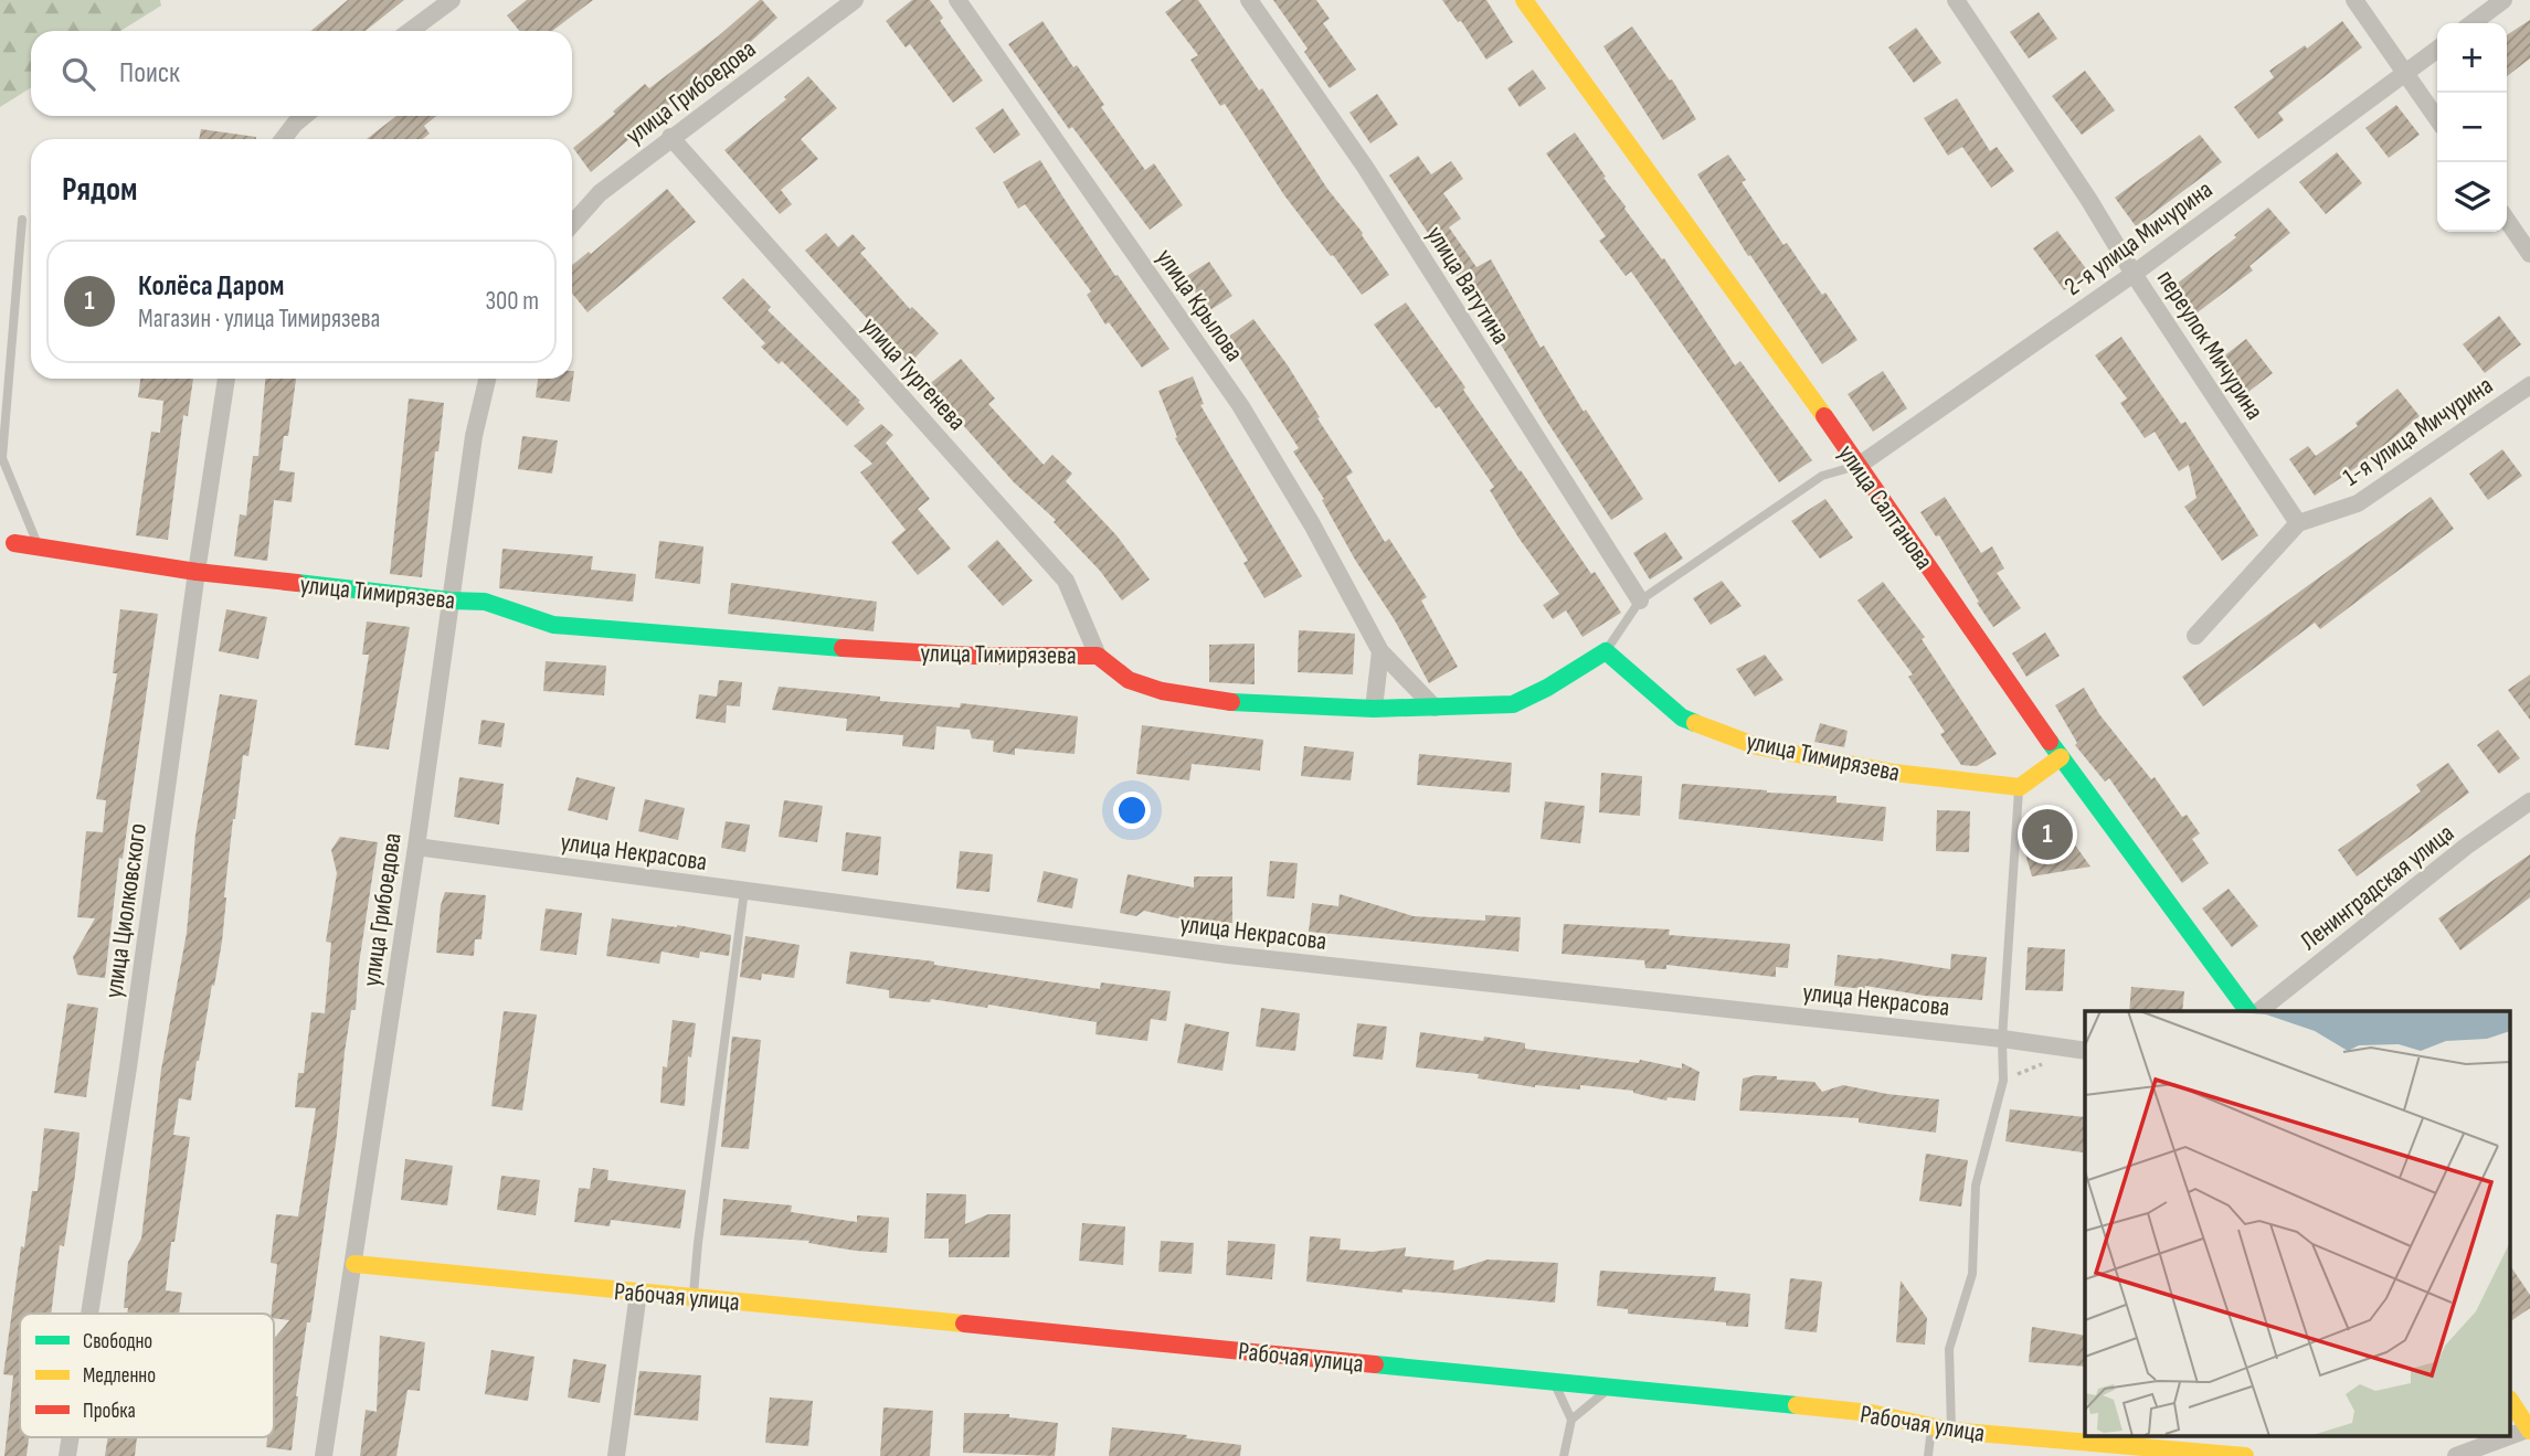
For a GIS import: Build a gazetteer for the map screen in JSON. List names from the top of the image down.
{
  "streets": {
    "street": [
      "улица Грибоедова",
      "2-я улица Мичурина",
      "улица Ватутина",
      "улица Крылова",
      "переулок Мичурина",
      "улица Тургенева",
      "1-я улица Мичурина",
      "улица Салтанова",
      "улица Тимирязева",
      "улица Некрасова",
      "Ленинградская улица",
      "улица Циолковского",
      "Рабочая улица"
    ]
  },
  "crossings": [
    ["улица Грибоедова", "улица Тургенева"],
    ["улица Грибоедова", "улица Тимирязева"],
    ["улица Грибоедова", "улица Некрасова"],
    ["улица Грибоедова", "Рабочая улица"],
    ["2-я улица Мичурина", "переулок Мичурина"],
    ["2-я улица Мичурина", "улица Салтанова"],
    ["улица Крылова", "улица Тимирязева"],
    ["переулок Мичурина", "1-я улица Мичурина"],
    ["улица Тургенева", "улица Тимирязева"],
    ["улица Тимирязева", "улица Циолковского"]
  ],
  "legend": ["Свободно", "Медленно", "Пробка"],
  "page": {
    "map_buttons": ["+", "−"],
    "search": "Поиск",
    "heading": "Рядом",
    "list": [
      {
        "mark": "1",
        "name": "Колёса Даром",
        "note": "Магазин · улица Тимирязева",
        "value": "300 m"
      }
    ],
    "pins": "1"
  }
}
